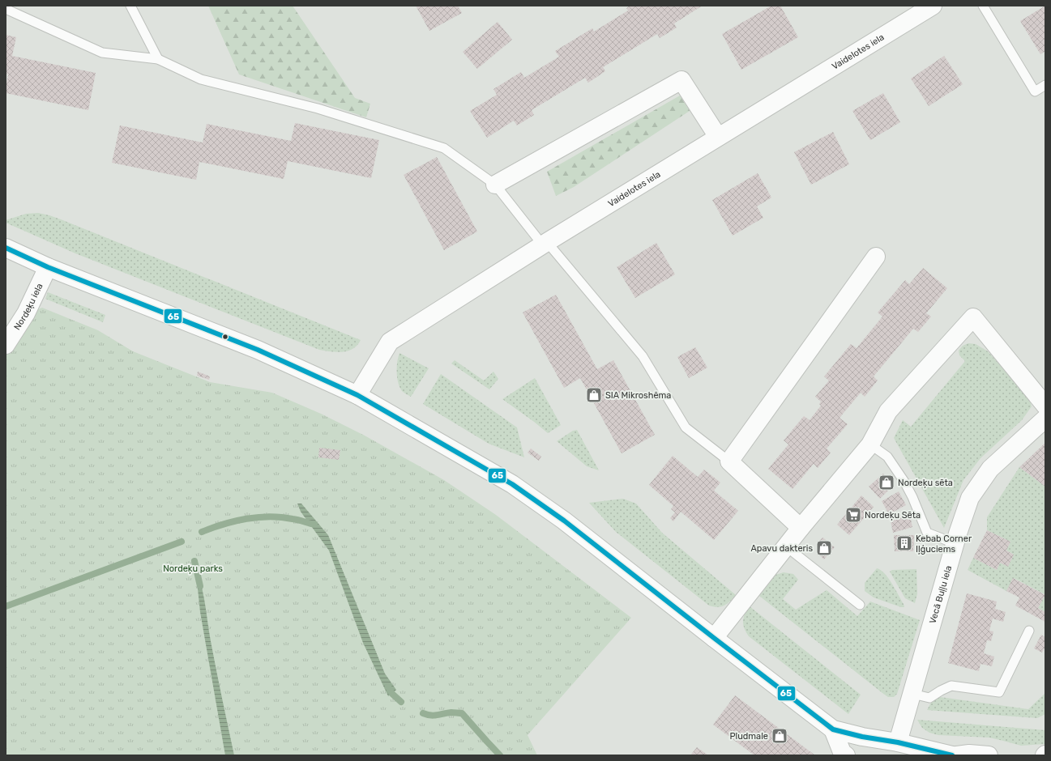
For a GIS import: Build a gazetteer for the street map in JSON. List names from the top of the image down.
{
  "streets": {
    "street": ["Vaidelotes iela", "Nordeķu iela", "Vecā Buļļu iela"]
  },
  "parks": ["Nordeķu parks"],
  "places": {
    "shop": [
      "SIA Mikroshēma",
      "Nordeķu sēta",
      "Apavu dakteris",
      "Pludmale"
    ],
    "supermarket": ["Nordeķu Sēta"],
    "building": ["Kebab Corner Iļģuciems"]
  },
  "lines": ["transit line 65"]
}
